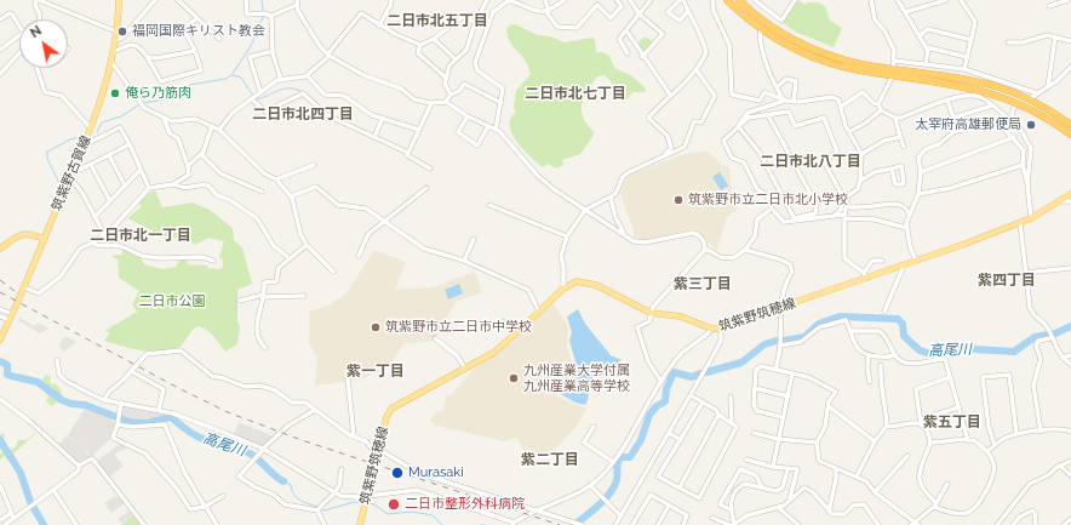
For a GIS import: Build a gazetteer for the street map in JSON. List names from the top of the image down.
{
  "streets": {
    "main road": ["筑紫野古賀線", "筑紫野筑穂線"]
  },
  "districts": [
    "二日市北五丁目",
    "二日市北七丁目",
    "二日市北四丁目",
    "二日市北八丁目",
    "二日市北一丁目",
    "紫四丁目",
    "紫三丁目",
    "紫一丁目",
    "紫五丁目",
    "紫二丁目"
  ],
  "water": ["高尾川"],
  "parks": ["二日市公園"],
  "places": [
    "福岡国際キリスト教会",
    "俺ら乃筋肉",
    "太宰府高雄郵便局",
    "筑紫野市立二日市北小学校",
    "筑紫野市立二日市中学校",
    "九州産業大学付属 九州産業高等学校",
    "Murasaki",
    "二日市整形外科病院"
  ],
  "north": "top left"
}
